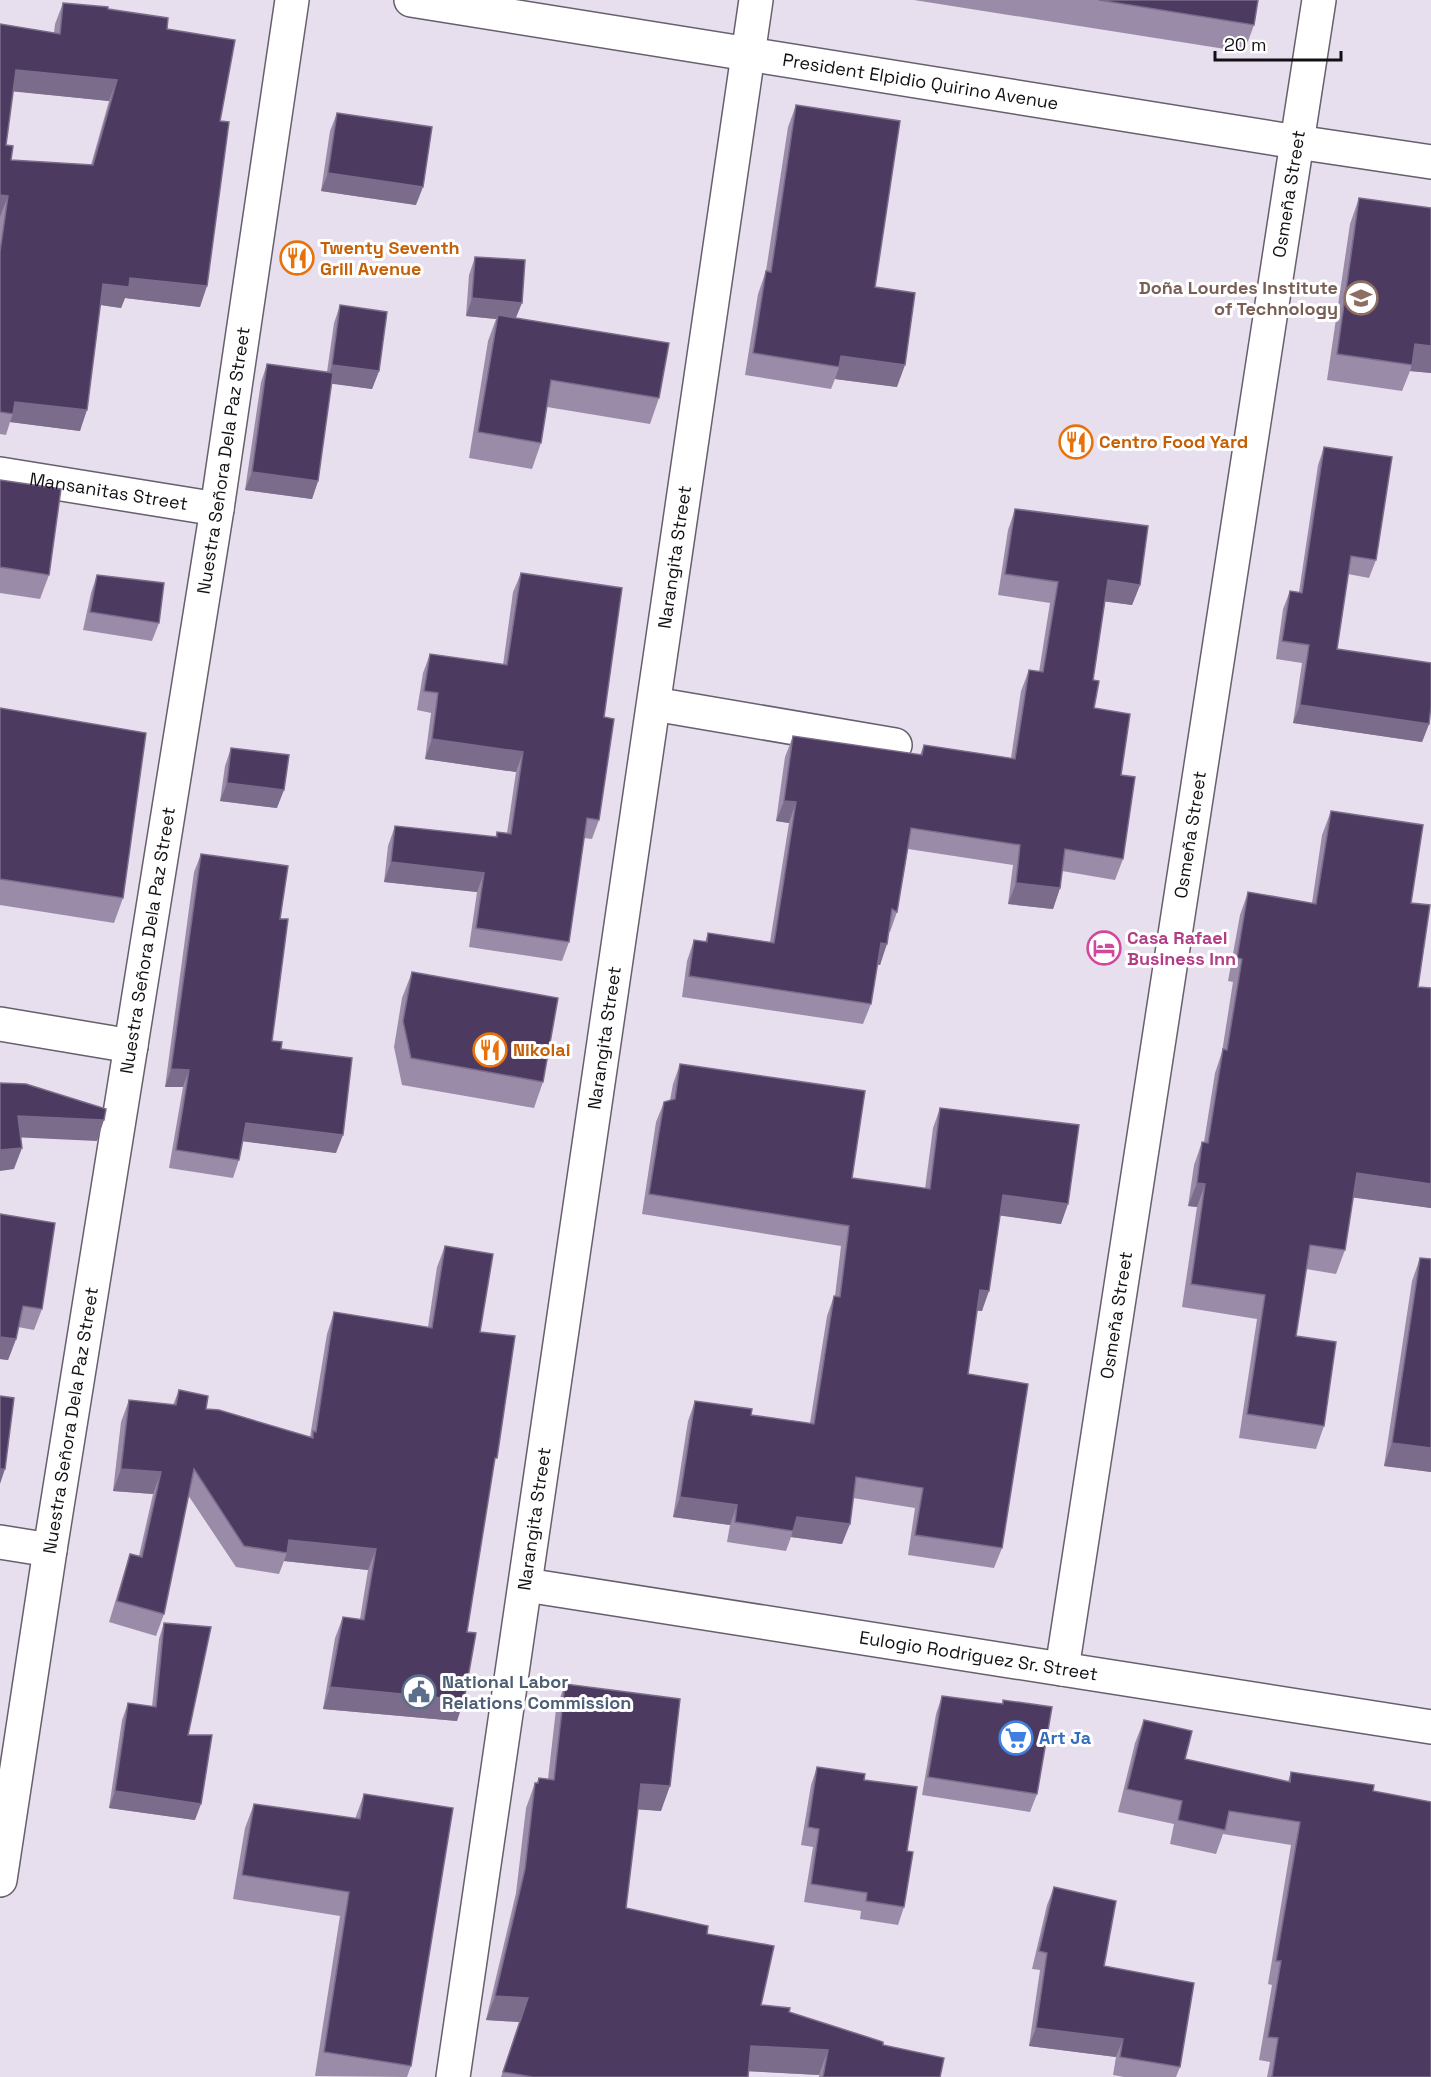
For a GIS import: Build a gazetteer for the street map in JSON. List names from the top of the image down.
{
  "streets": {
    "street": [
      "President Elpidio Quirino Avenue",
      "Osmeña Street",
      "Nuestra Señora Dela Paz Street",
      "Mansanitas Street",
      "Narangita Street",
      "Eulogio Rodriguez Sr. Street"
    ]
  },
  "crossings": [
    ["President Elpidio Quirino Avenue", "Osmeña Street"],
    ["President Elpidio Quirino Avenue", "Narangita Street"],
    ["Osmeña Street", "Eulogio Rodriguez Sr. Street"],
    ["Nuestra Señora Dela Paz Street", "Mansanitas Street"],
    ["Narangita Street", "Eulogio Rodriguez Sr. Street"]
  ],
  "places": {
    "restaurant": ["Twenty Seventh Grill Avenue", "Centro Food Yard", "Nikolai"],
    "school or university": ["Doña Lourdes Institute of Technology"],
    "hotel": ["Casa Rafael Business Inn"],
    "public building": ["National Labor Relations Commission"],
    "supermarket": ["Art Ja"]
  },
  "scale_bar": "20 m"
}
